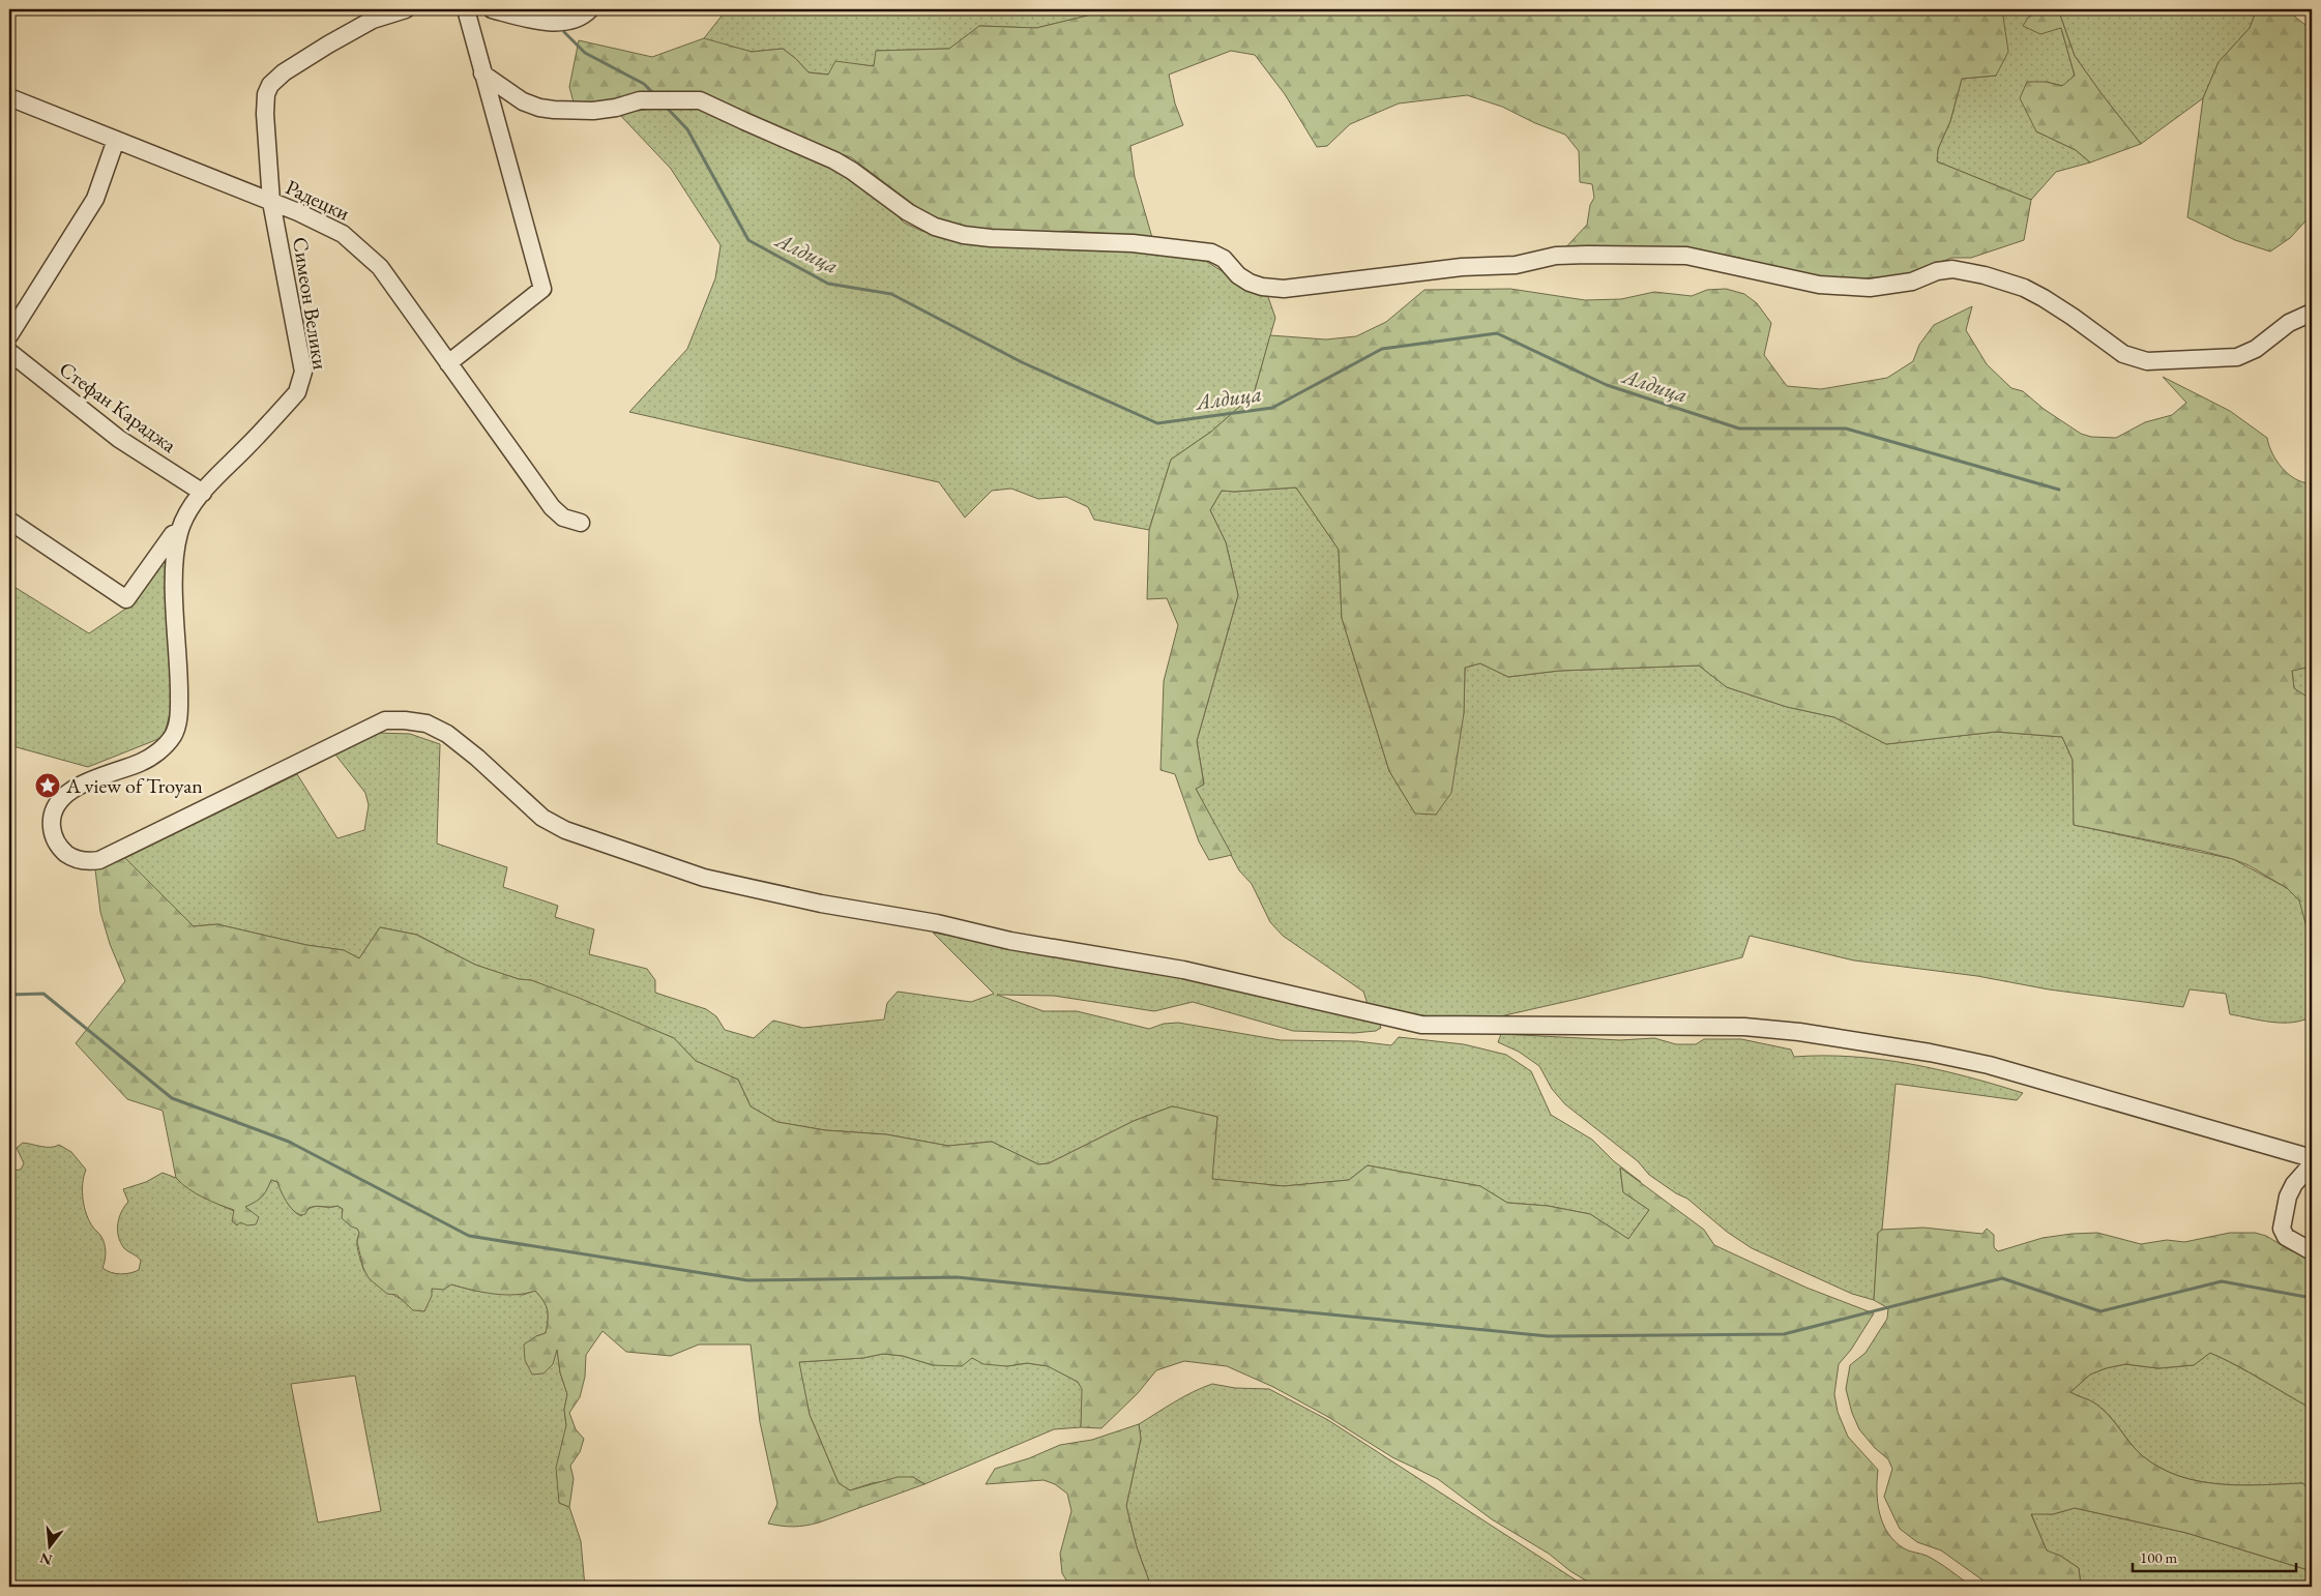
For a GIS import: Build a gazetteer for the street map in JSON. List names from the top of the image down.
{
  "streets": {
    "street": ["Радецки", "Симеон Велики", "Стефан Караджа"]
  },
  "crossings": [
    ["Радецки", "Симеон Велики"],
    ["Симеон Велики", "Стефан Караджа"]
  ],
  "water": ["Алдица"],
  "places": {
    "place": ["A view of Troyan"]
  },
  "scale_bar": "100 m",
  "north": "bottom"
}
